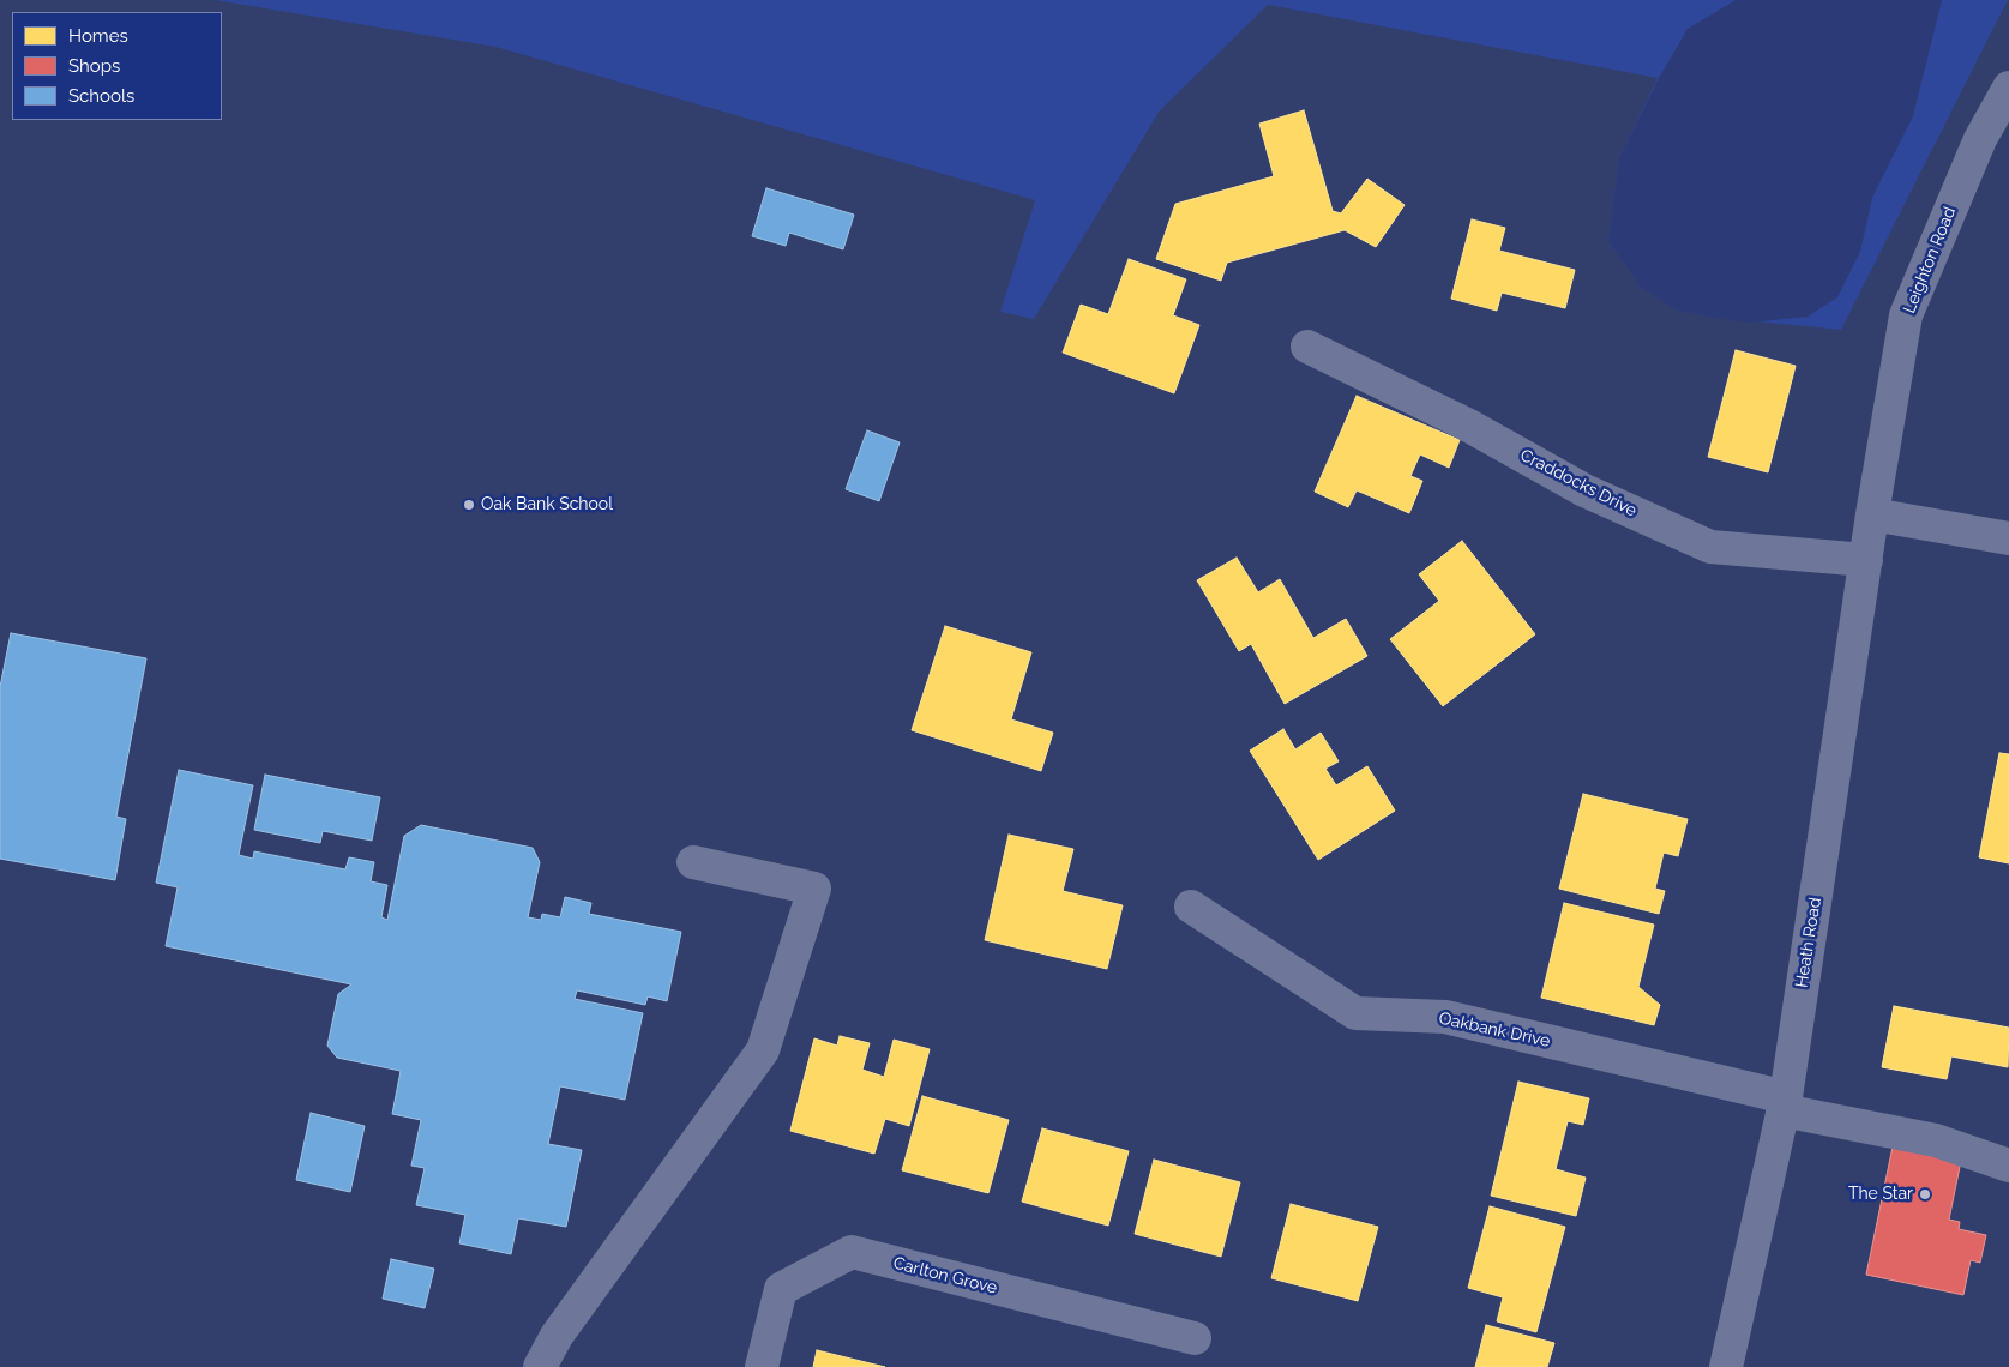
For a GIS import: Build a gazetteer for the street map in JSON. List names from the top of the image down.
{
  "streets": {
    "street": [
      "Leighton Road",
      "Craddocks Drive",
      "Heath Road",
      "Oakbank Drive",
      "Carlton Grove"
    ]
  },
  "crossings": [
    ["Leighton Road", "Heath Road"],
    ["Craddocks Drive", "Heath Road"],
    ["Heath Road", "Oakbank Drive"]
  ],
  "places": ["Oak Bank School", "The Star"],
  "legend": ["Homes", "Shops", "Schools"]
}
